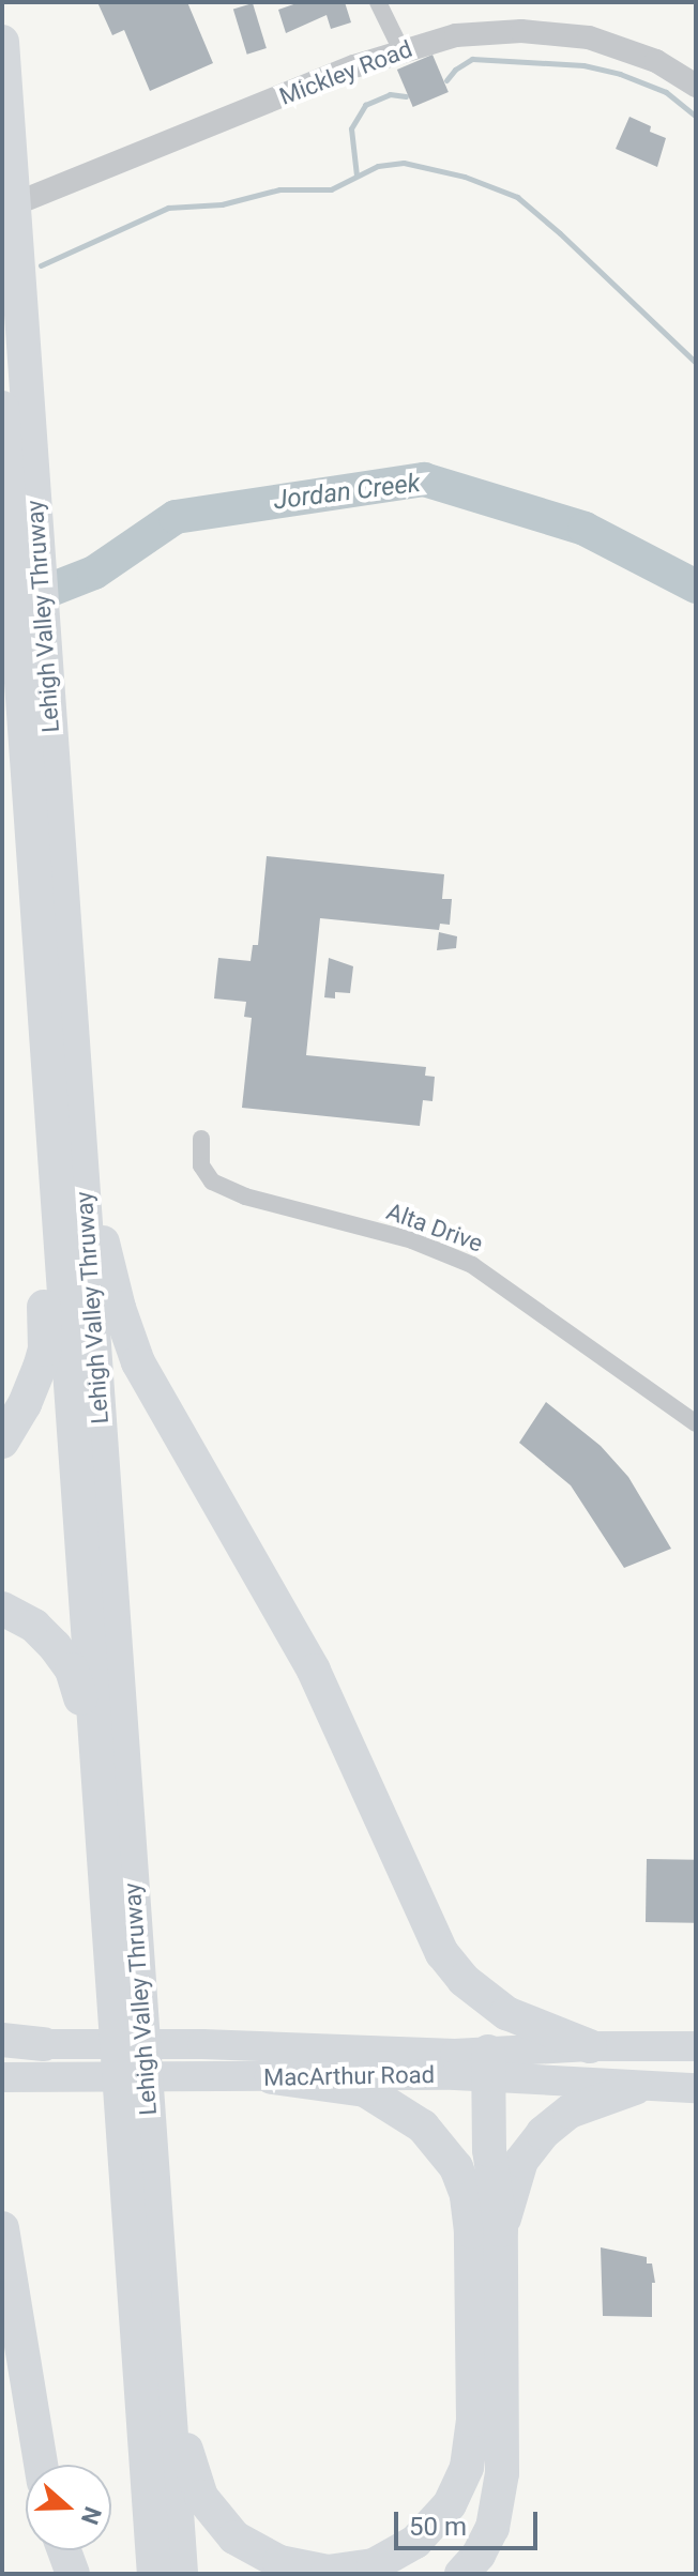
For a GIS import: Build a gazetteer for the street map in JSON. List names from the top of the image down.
{
  "streets": {
    "highway": ["Lehigh Valley Thruway", "MacArthur Road"],
    "street": ["Mickley Road", "Alta Drive"]
  },
  "water": ["Jordan Creek"],
  "scale_bar": "50 m",
  "north": "right"
}
